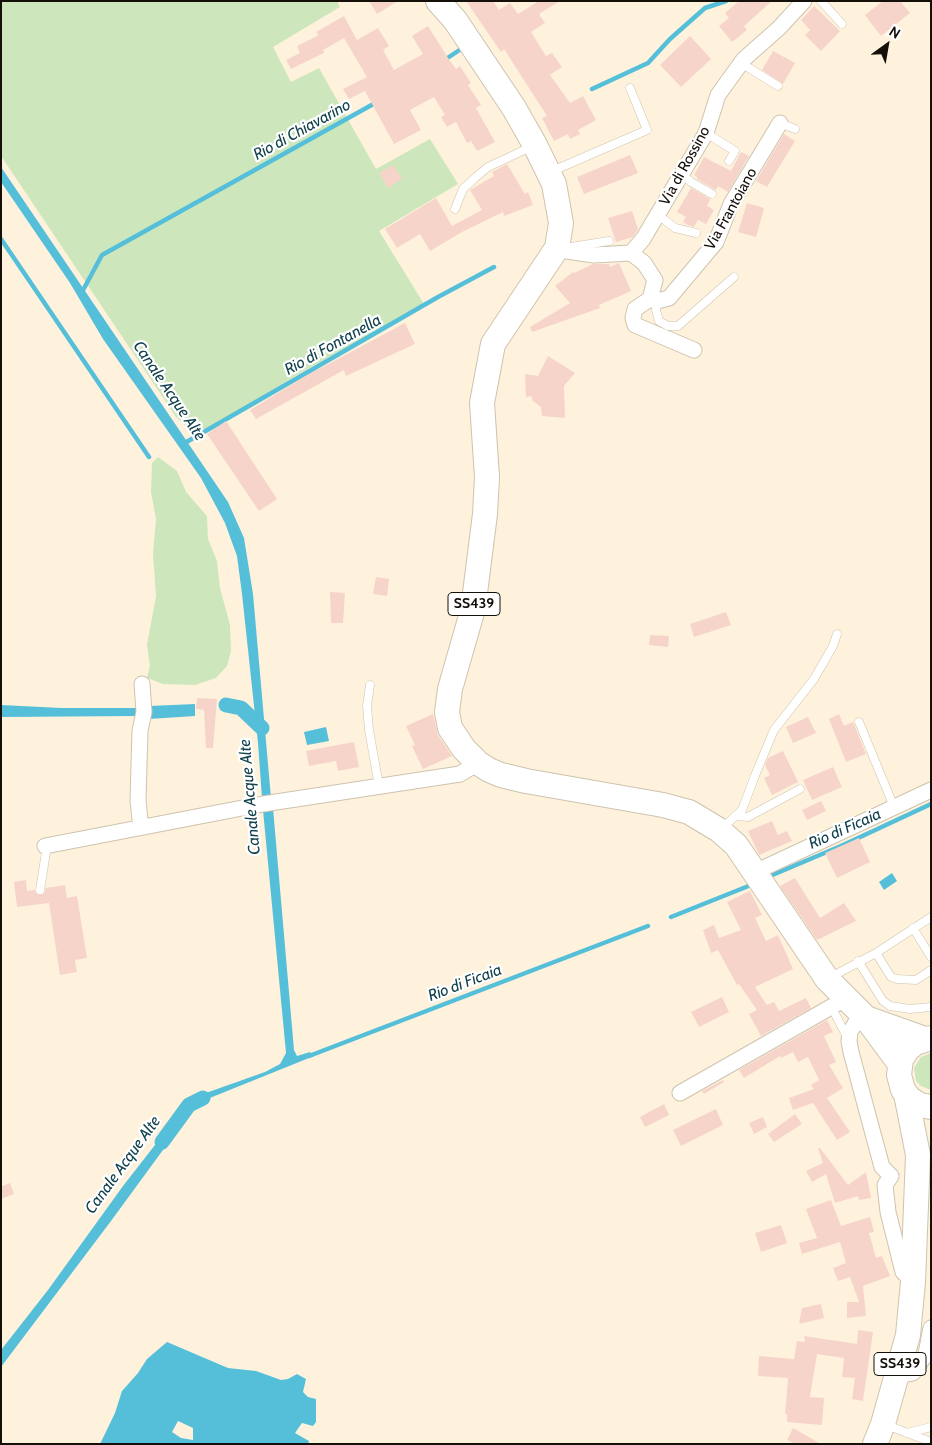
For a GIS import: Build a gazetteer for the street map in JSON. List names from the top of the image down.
{
  "streets": {
    "main road": ["SS439"],
    "street": ["Via di Rossino", "Via Frantoiano"]
  },
  "water": [
    "Rio di Chiavarino",
    "Rio di Fontanella",
    "Canale Acque Alte",
    "Rio di Ficaia"
  ],
  "north": "top right"
}
